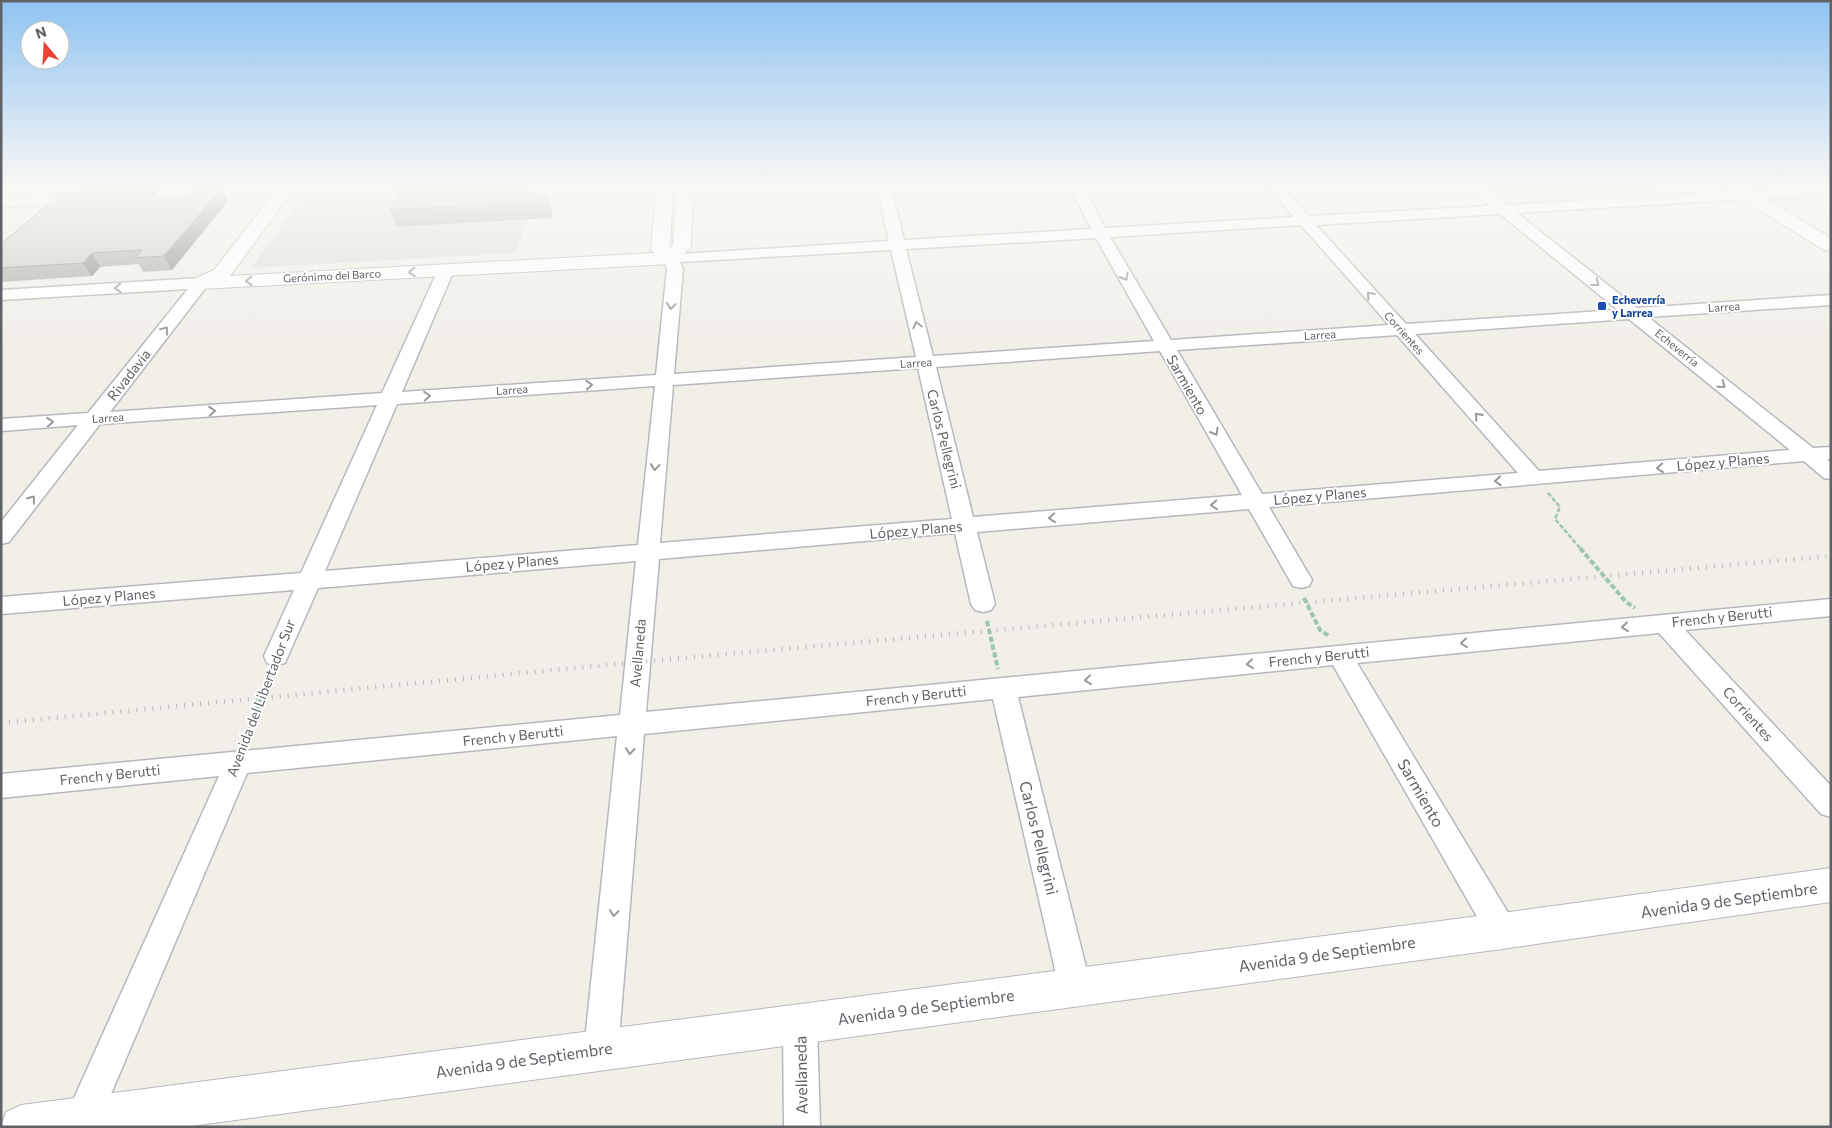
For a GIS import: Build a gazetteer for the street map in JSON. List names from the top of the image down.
{
  "streets": {
    "main road": [
      "Gerónimo del Barco",
      "Rivadavia",
      "Avellaneda",
      "Avenida 9 de Septiembre"
    ],
    "street": [
      "Larrea",
      "Corrientes",
      "Echeverría",
      "Sarmiento",
      "Carlos Pellegrini",
      "López y Planes",
      "French y Berutti",
      "Avenida del Libertador Sur"
    ]
  },
  "crossings": [
    ["Gerónimo del Barco", "Rivadavia"],
    ["Gerónimo del Barco", "Carlos Pellegrini"],
    ["Gerónimo del Barco", "Avellaneda"],
    ["Gerónimo del Barco", "Avenida del Libertador Sur"],
    ["Larrea", "Corrientes"],
    ["Larrea", "Echeverría"],
    ["Larrea", "Rivadavia"],
    ["Larrea", "Sarmiento"],
    ["Larrea", "Carlos Pellegrini"],
    ["Larrea", "Avellaneda"],
    ["Larrea", "Avenida del Libertador Sur"],
    ["Corrientes", "López y Planes"],
    ["Corrientes", "French y Berutti"],
    ["Echeverría", "López y Planes"],
    ["Sarmiento", "López y Planes"],
    ["Sarmiento", "French y Berutti"],
    ["Sarmiento", "Avenida 9 de Septiembre"],
    ["Carlos Pellegrini", "López y Planes"],
    ["Carlos Pellegrini", "French y Berutti"],
    ["Carlos Pellegrini", "Avenida 9 de Septiembre"],
    ["López y Planes", "Avellaneda"],
    ["López y Planes", "Avenida del Libertador Sur"],
    ["French y Berutti", "Avellaneda"],
    ["French y Berutti", "Avenida del Libertador Sur"],
    ["Avellaneda", "Avenida 9 de Septiembre"],
    ["Avenida del Libertador Sur", "Avenida 9 de Septiembre"]
  ],
  "one_way": [
    "Gerónimo del Barco",
    "Larrea",
    "Corrientes",
    "Echeverría",
    "Rivadavia",
    "Sarmiento",
    "López y Planes",
    "French y Berutti",
    "Avellaneda"
  ],
  "places": {
    "transit": ["Echeverría y Larrea"]
  },
  "north": "top"
}
